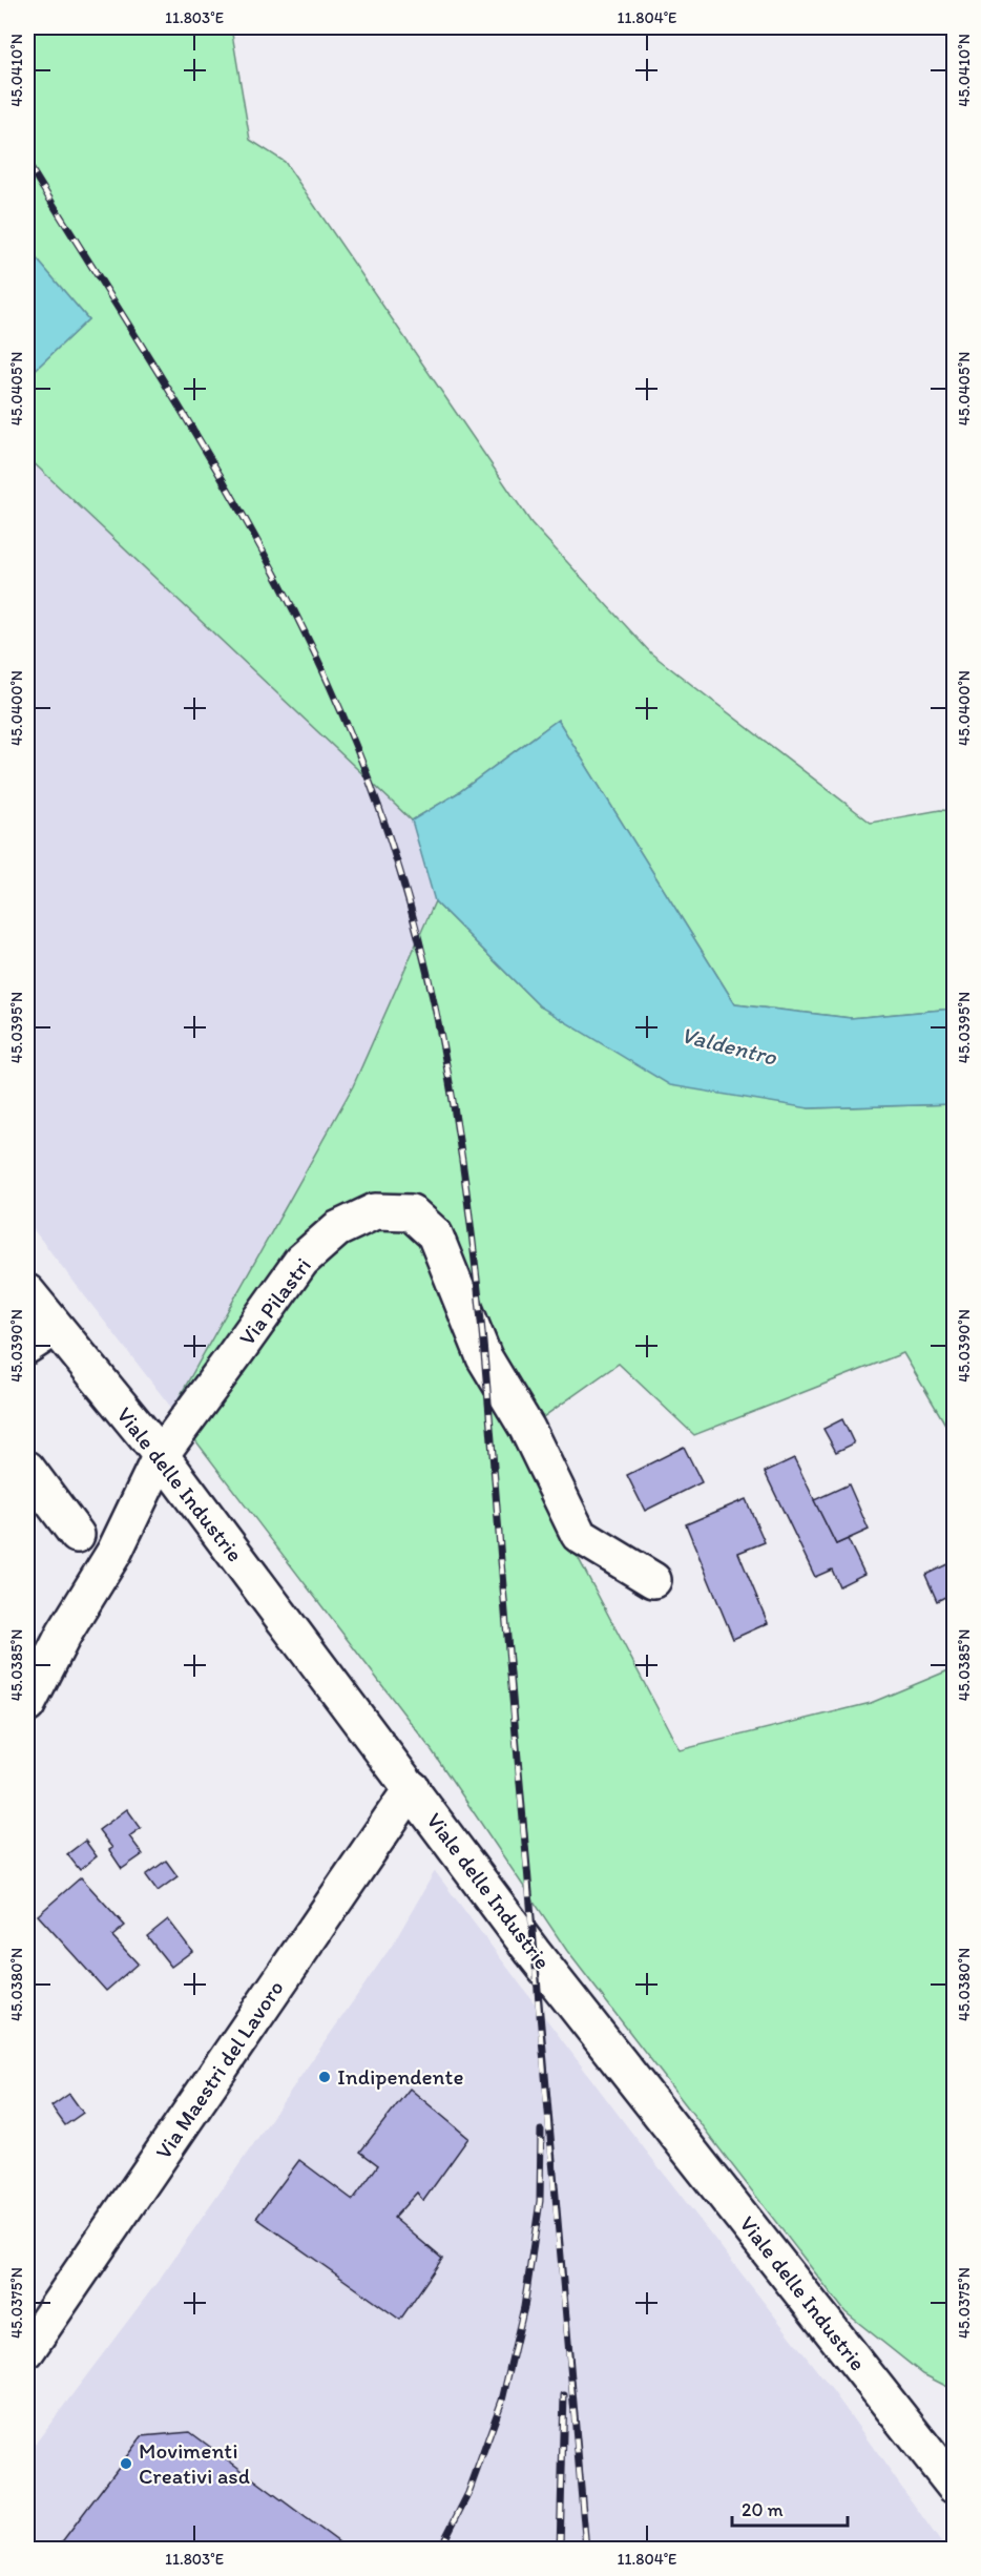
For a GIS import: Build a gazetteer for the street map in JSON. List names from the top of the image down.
{
  "streets": {
    "street": ["Via Pilastri", "Viale delle Industrie", "Via Maestri del Lavoro"]
  },
  "crossings": [
    ["Via Pilastri", "Viale delle Industrie"],
    ["Viale delle Industrie", "Via Maestri del Lavoro"]
  ],
  "water": ["Valdentro"],
  "places": ["Indipendente", "Movimenti Creativi asd"],
  "scale_bar": "20 m",
  "coordinates": [
    "11.803°E",
    "11.804°E",
    "45.0410°N",
    "45.0405°N",
    "45.0400°N",
    "45.0395°N",
    "45.0390°N",
    "45.0385°N",
    "45.0380°N",
    "45.0375°N"
  ]
}
